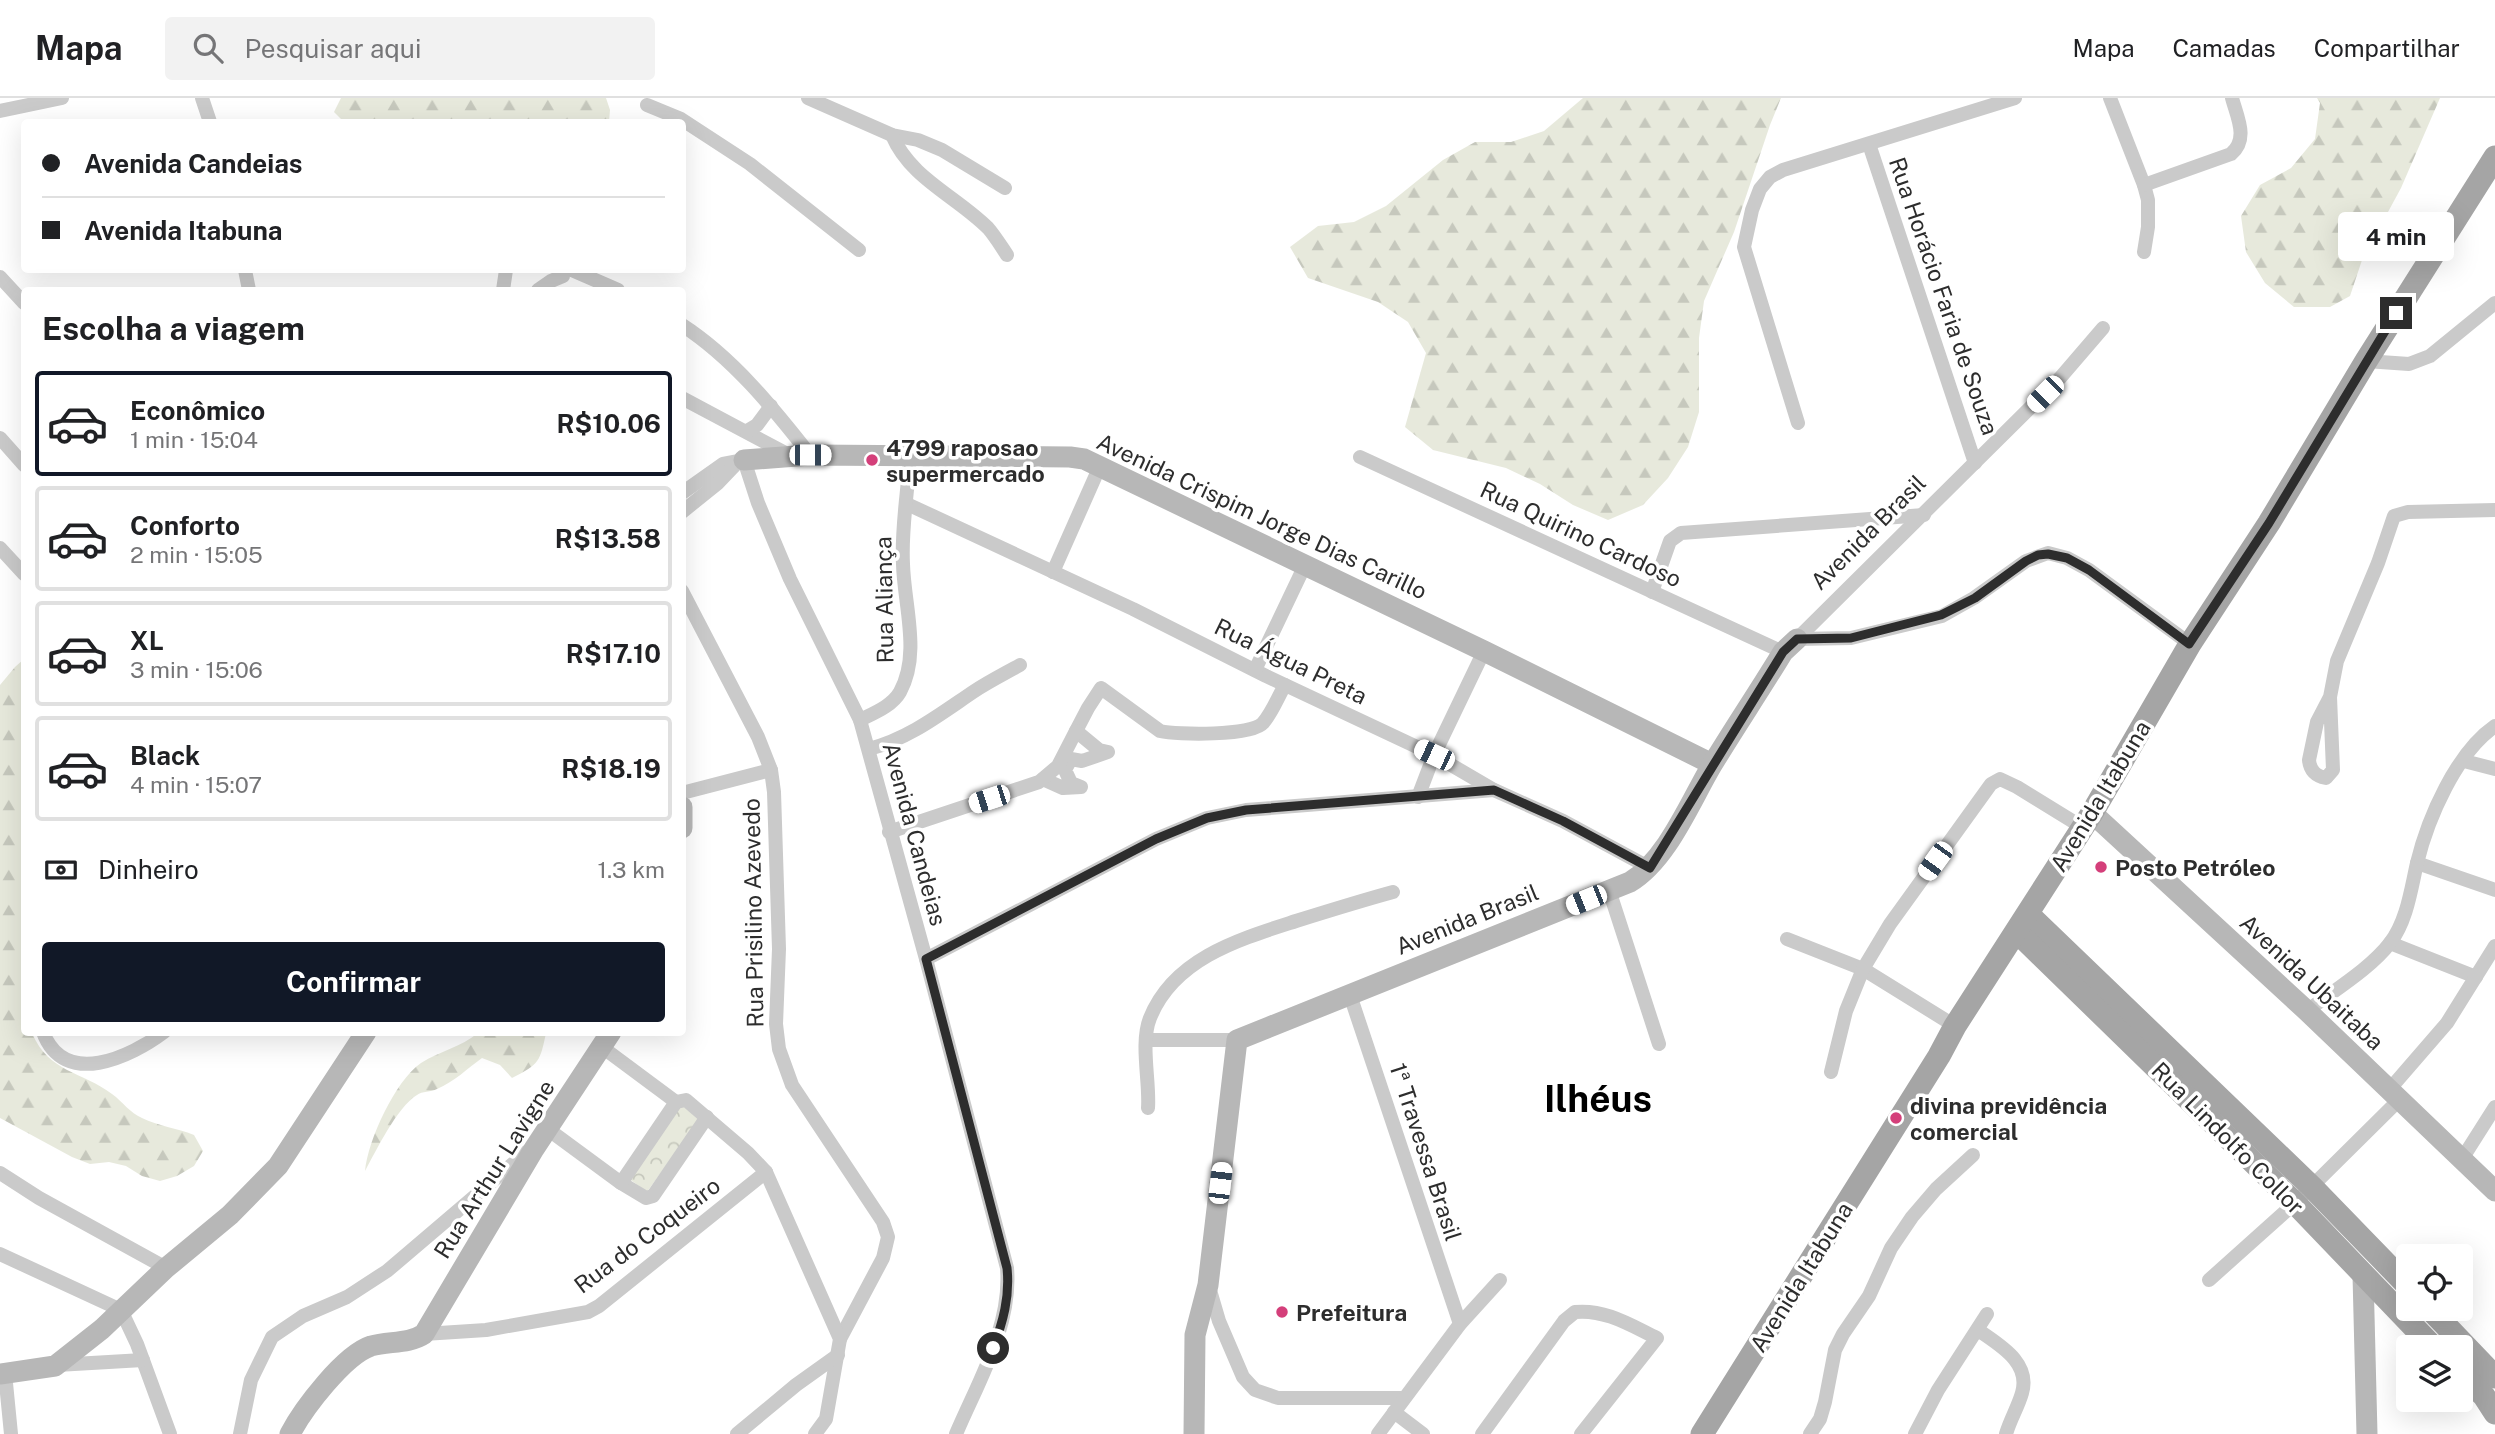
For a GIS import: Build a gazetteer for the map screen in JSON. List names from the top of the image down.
{
  "streets": {
    "main road": ["Avenida Itabuna", "Rua Lindolfo Collor"],
    "street": [
      "Rua Horácio Faria de Souza",
      "Avenida Crispim Jorge Dias Carillo",
      "Avenida Brasil",
      "Rua Quirino Cardoso",
      "Rua Aliança",
      "Rua Água Preta",
      "Avenida Candeias",
      "Rua Prisilino Azevedo",
      "Avenida Ubaitaba",
      "1ª Travessa Brasil",
      "Rua Arthur Lavigne",
      "Rua do Coqueiro"
    ]
  },
  "crossings": [
    ["Rua Horácio Faria de Souza", "Avenida Brasil"],
    ["Avenida Crispim Jorge Dias Carillo", "Avenida Brasil"],
    ["Avenida Crispim Jorge Dias Carillo", "Rua Aliança"],
    ["Avenida Crispim Jorge Dias Carillo", "Avenida Candeias"],
    ["Avenida Brasil", "Rua Quirino Cardoso"],
    ["Avenida Brasil", "Rua Água Preta"],
    ["Avenida Brasil", "1ª Travessa Brasil"],
    ["Rua Aliança", "Rua Água Preta"],
    ["Rua Aliança", "Avenida Candeias"],
    ["Avenida Itabuna", "Avenida Ubaitaba"],
    ["Avenida Itabuna", "Rua Lindolfo Collor"],
    ["Rua Arthur Lavigne", "Rua do Coqueiro"]
  ],
  "districts": ["Ilhéus"],
  "places": [
    "4799 raposao supermercado",
    "Posto Petróleo",
    "divina previdência comercial",
    "Prefeitura"
  ],
  "page": {
    "header": "Mapa",
    "search": "Pesquisar aqui",
    "nav": ["Mapa", "Camadas", "Compartilhar"],
    "banner": ["Avenida Candeias", "Avenida Itabuna"],
    "bubble": "4 min",
    "heading": "Escolha a viagem",
    "list": [
      {
        "name": "Econômico",
        "note": "1 min · 15:04",
        "value": "R$10.06"
      },
      {
        "name": "Conforto",
        "note": "2 min · 15:05",
        "value": "R$13.58"
      },
      {
        "name": "XL",
        "note": "3 min · 15:06",
        "value": "R$17.10"
      },
      {
        "name": "Black",
        "note": "4 min · 15:07",
        "value": "R$18.19"
      }
    ],
    "pay": ["Dinheiro", "1.3 km"],
    "buttons": "Confirmar"
  }
}
